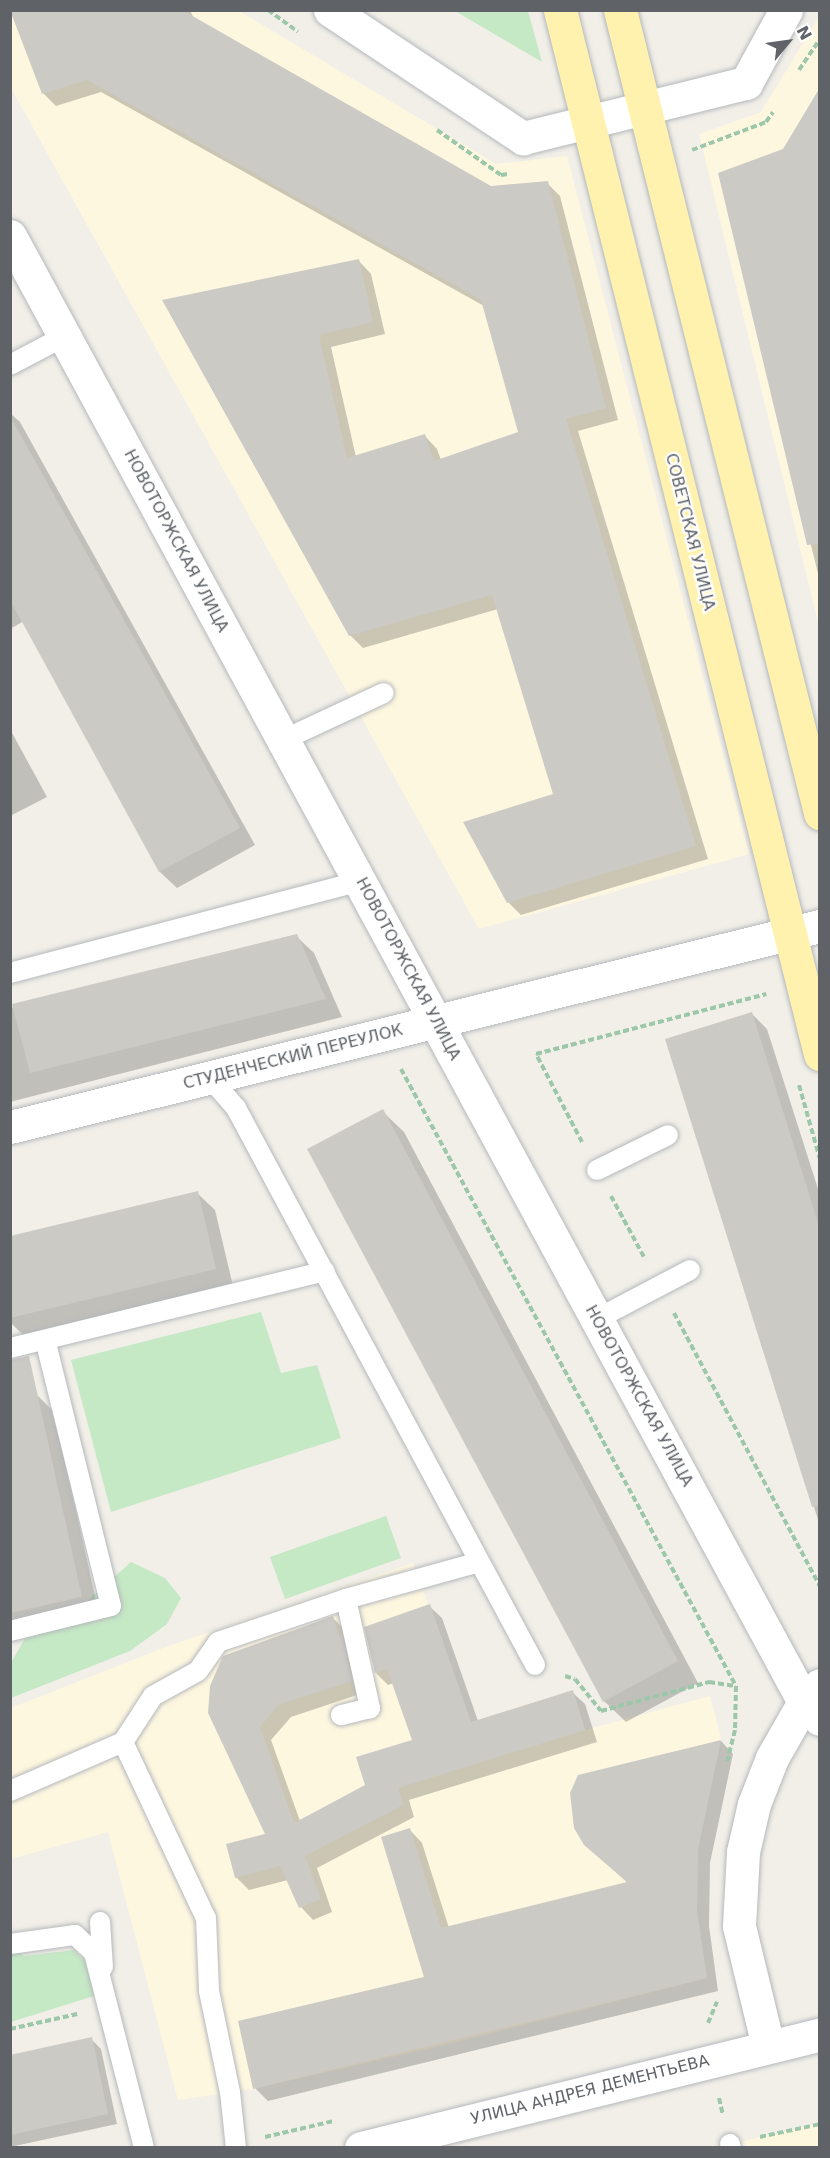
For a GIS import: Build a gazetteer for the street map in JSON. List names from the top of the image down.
{
  "streets": {
    "main road": ["СОВЕТСКАЯ УЛИЦА"],
    "street": ["НОВОТОРЖСКАЯ УЛИЦА", "СТУДЕНЧЕСКИЙ ПЕРЕУЛОК", "УЛИЦА АНДРЕЯ ДЕМЕНТЬЕВА"]
  },
  "crossings": [
    ["СОВЕТСКАЯ УЛИЦА", "СТУДЕНЧЕСКИЙ ПЕРЕУЛОК"],
    ["НОВОТОРЖСКАЯ УЛИЦА", "СТУДЕНЧЕСКИЙ ПЕРЕУЛОК"]
  ],
  "north": "top right"
}
